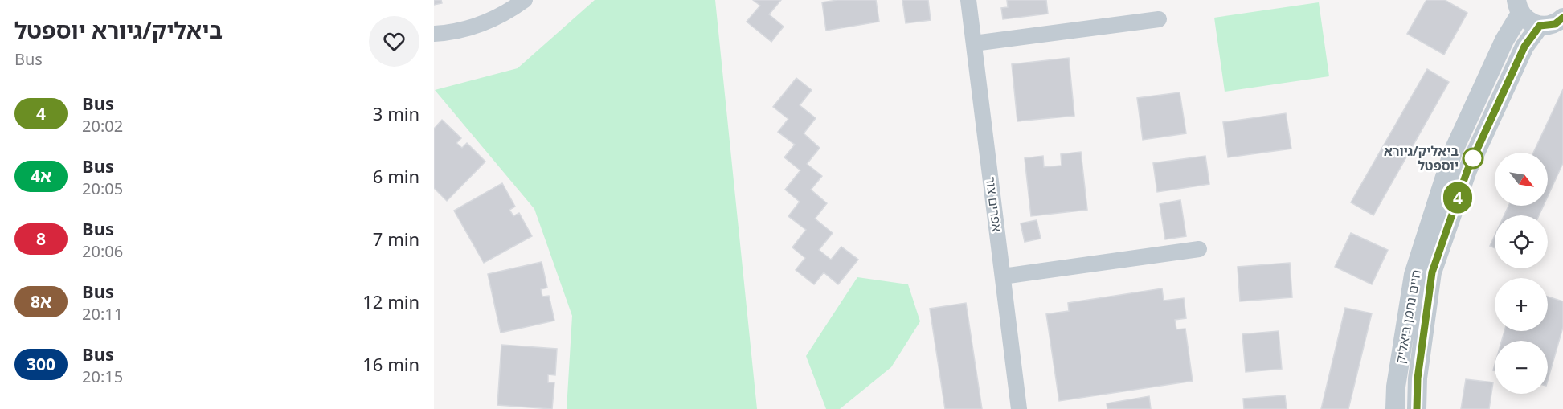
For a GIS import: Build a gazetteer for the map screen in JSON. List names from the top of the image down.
{
  "streets": {
    "street": ["אפרים צור", "חיים נחמן ביאליק"]
  },
  "places": ["ביאליק/גיורא יוספטל"],
  "lines": ["bus line 4"],
  "north": "bottom right",
  "page": {
    "heading": ["ביאליק/גיורא יוספטל", "Bus"],
    "on_map": "4",
    "list": [
      {
        "mark": "4",
        "name": "Bus",
        "note": "20:02",
        "value": "3 min"
      },
      {
        "mark": "4א",
        "name": "Bus",
        "note": "20:05",
        "value": "6 min"
      },
      {
        "mark": "8",
        "name": "Bus",
        "note": "20:06",
        "value": "7 min"
      },
      {
        "mark": "8א",
        "name": "Bus",
        "note": "20:11",
        "value": "12 min"
      },
      {
        "mark": "300",
        "name": "Bus",
        "note": "20:15",
        "value": "16 min"
      }
    ],
    "map_buttons": ["+", "−"]
  }
}
